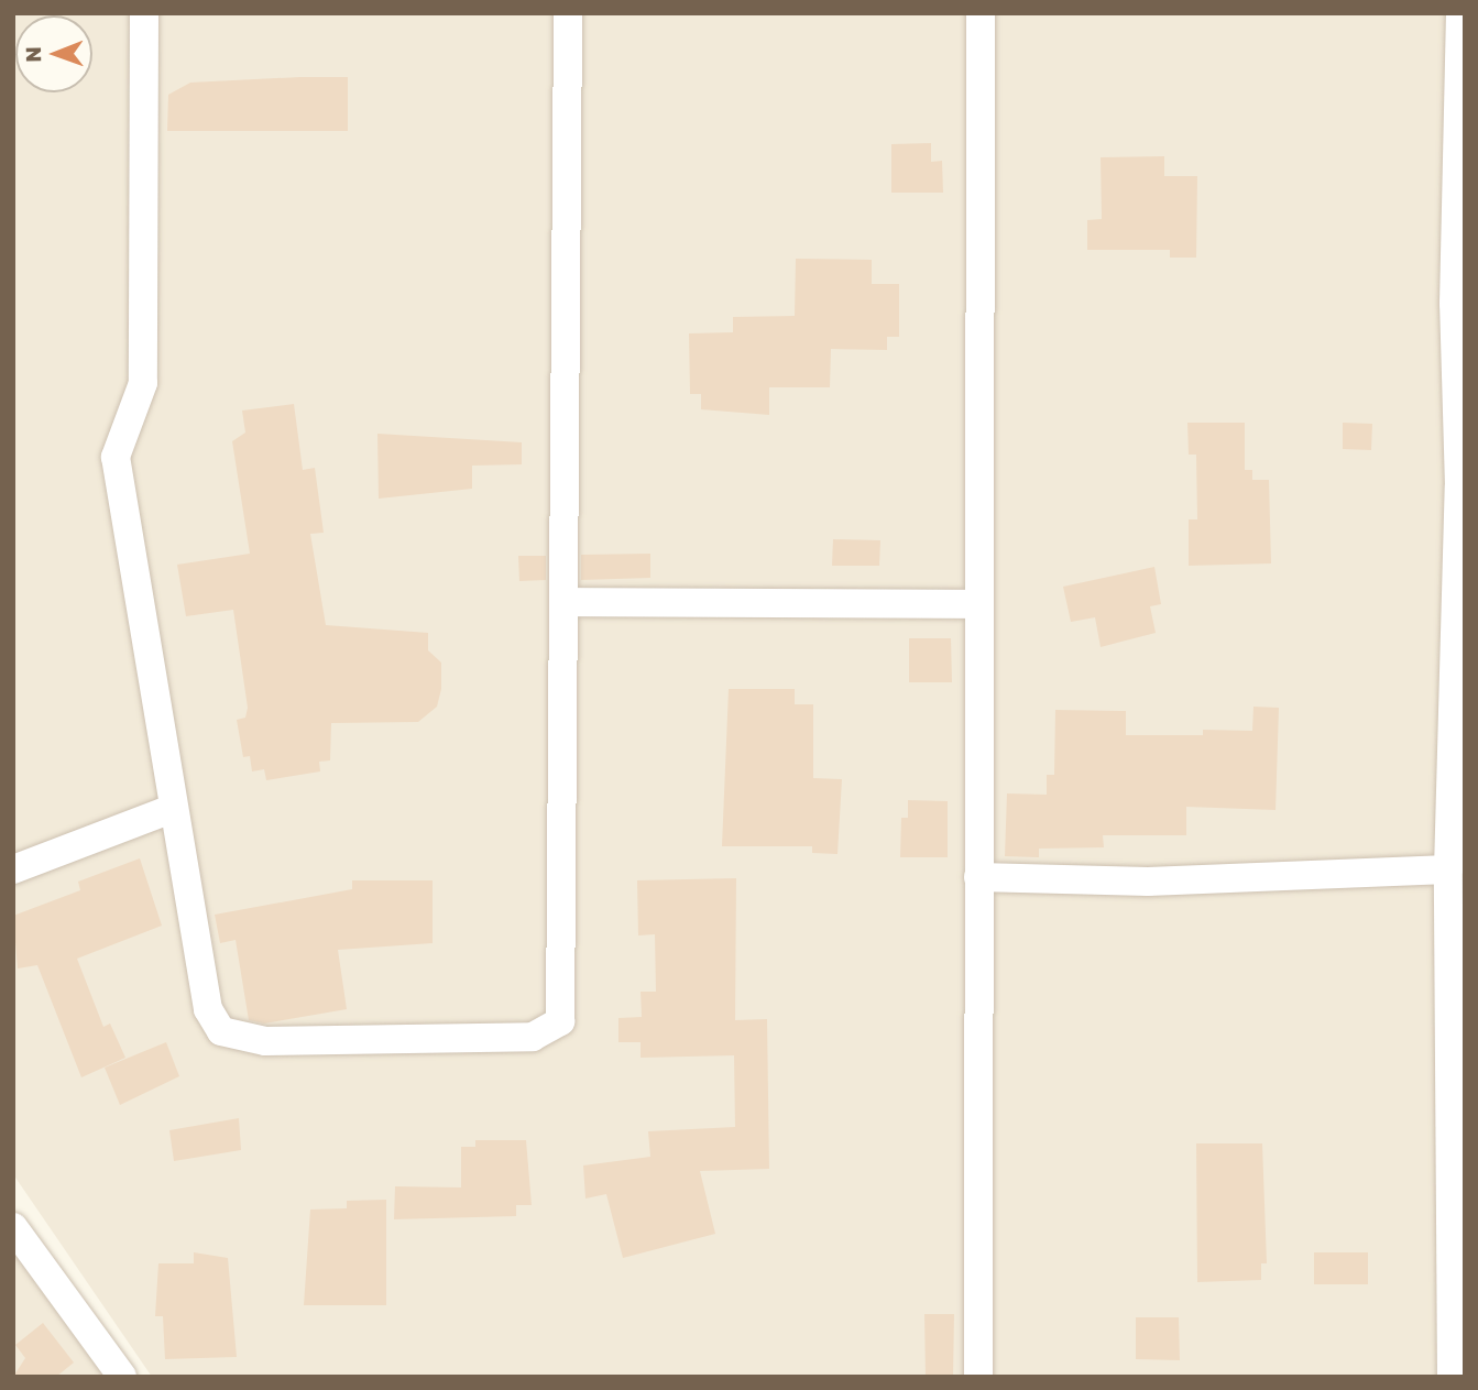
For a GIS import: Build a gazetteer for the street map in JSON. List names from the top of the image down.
{
  "north": "left"
}
